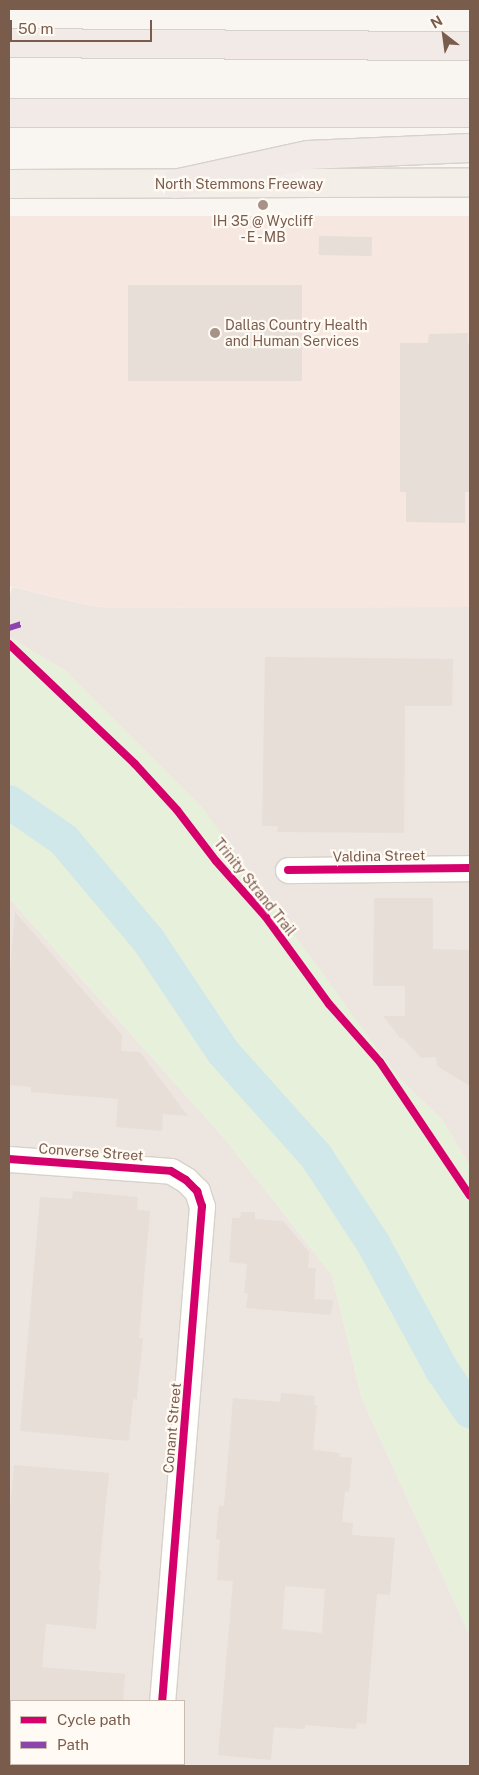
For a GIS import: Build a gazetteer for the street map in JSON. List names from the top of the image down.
{
  "streets": {
    "main road": ["North Stemmons Freeway"],
    "street": ["Valdina Street", "Converse Street", "Conant Street"],
    "cycle path": ["Trinity Strand Trail"]
  },
  "crossings": [
    ["Converse Street", "Conant Street"]
  ],
  "places": ["IH 35 @ Wycliff - E - MB", "Dallas Country Health and Human Services"],
  "legend": ["Cycle path", "Path"],
  "scale_bar": "50 m",
  "north": "top left"
}
